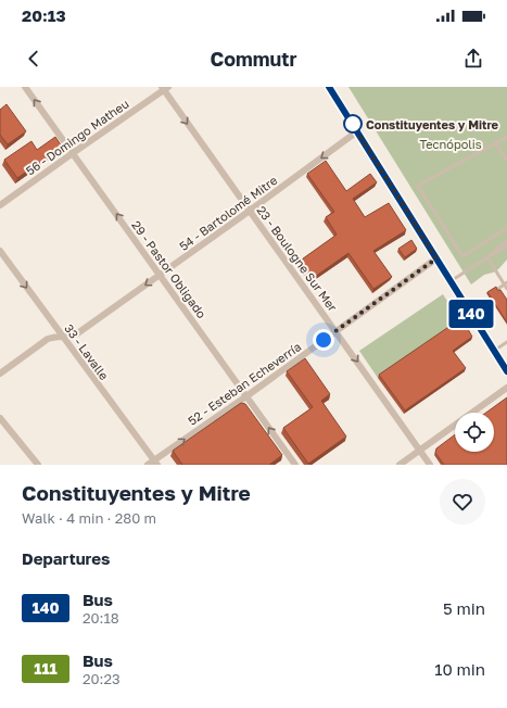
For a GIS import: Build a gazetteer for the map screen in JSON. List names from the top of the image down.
{
  "streets": {
    "street": [
      "56 - Domingo Matheu",
      "54 - Bartolomé Mitre",
      "23 - Boulogne Sur Mer",
      "29 - Pastor Obligado",
      "33 - Lavalle",
      "52 - Esteban Echeverría"
    ]
  },
  "crossings": [
    ["56 - Domingo Matheu", "23 - Boulogne Sur Mer"],
    ["56 - Domingo Matheu", "29 - Pastor Obligado"],
    ["54 - Bartolomé Mitre", "23 - Boulogne Sur Mer"],
    ["54 - Bartolomé Mitre", "29 - Pastor Obligado"],
    ["54 - Bartolomé Mitre", "33 - Lavalle"],
    ["23 - Boulogne Sur Mer", "52 - Esteban Echeverría"],
    ["29 - Pastor Obligado", "52 - Esteban Echeverría"],
    ["33 - Lavalle", "52 - Esteban Echeverría"]
  ],
  "one_way": [
    "54 - Bartolomé Mitre",
    "23 - Boulogne Sur Mer",
    "29 - Pastor Obligado",
    "33 - Lavalle"
  ],
  "parks": ["Tecnópolis"],
  "places": ["Constituyentes y Mitre"],
  "lines": ["bus line 140"],
  "page": {
    "status": "20:13",
    "header": "Commutr",
    "on_map": "140",
    "heading": [
      ["Constituyentes y Mitre", "Walk · 4 min · 280 m"],
      "Departures"
    ],
    "list": [
      {
        "mark": "140",
        "name": "Bus",
        "note": "20:18",
        "value": "5 min"
      },
      {
        "mark": "111",
        "name": "Bus",
        "note": "20:23",
        "value": "10 min"
      }
    ]
  }
}
